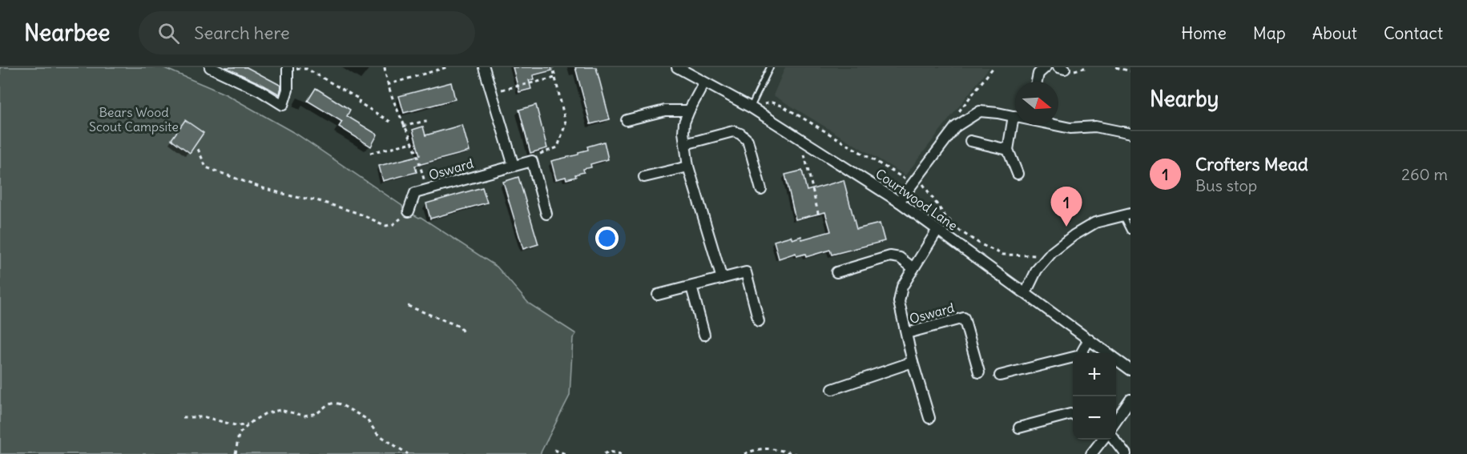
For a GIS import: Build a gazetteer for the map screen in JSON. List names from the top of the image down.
{
  "streets": {
    "street": ["Osward", "Courtwood Lane"]
  },
  "crossings": [
    ["Osward", "Courtwood Lane"]
  ],
  "parks": ["Bears Wood Scout Campsite"],
  "north": "right",
  "page": {
    "header": "Nearbee",
    "search": "Search here",
    "nav": [
      "Home",
      "Map",
      "About",
      "Contact"
    ],
    "heading": "Nearby",
    "list": [
      {
        "mark": "1",
        "name": "Crofters Mead",
        "note": "Bus stop",
        "value": "260 m"
      }
    ],
    "pins": "1",
    "map_buttons": ["+", "−"]
  }
}
